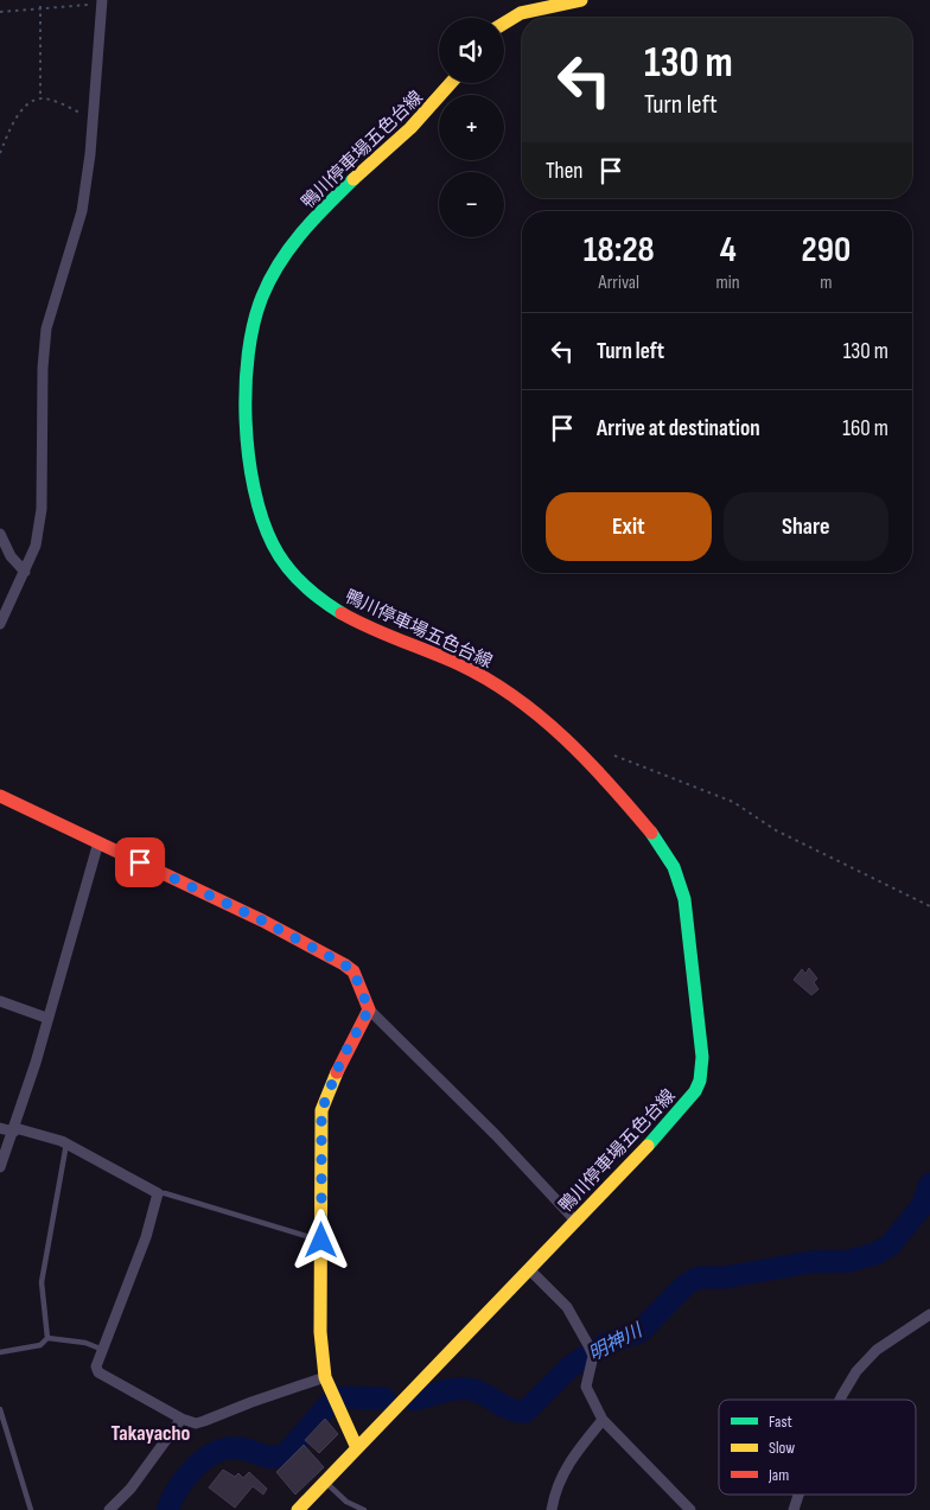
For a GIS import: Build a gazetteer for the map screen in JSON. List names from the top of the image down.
{
  "streets": {
    "main road": ["鴨川停車場五色台線"]
  },
  "districts": ["Takayacho"],
  "water": ["明神川"],
  "legend": ["Fast", "Slow", "Jam"],
  "page": {
    "map_buttons": ["+", "−"],
    "turn": ["130 m", "Turn left"],
    "then": "Then",
    "eta": [
      "18:28",
      "Arrival",
      "4",
      "min",
      "290",
      "m"
    ],
    "list": [
      {
        "name": "Turn left",
        "value": "130 m"
      },
      {
        "name": "Arrive at destination",
        "value": "160 m"
      }
    ],
    "buttons": ["Exit", "Share"]
  }
}
